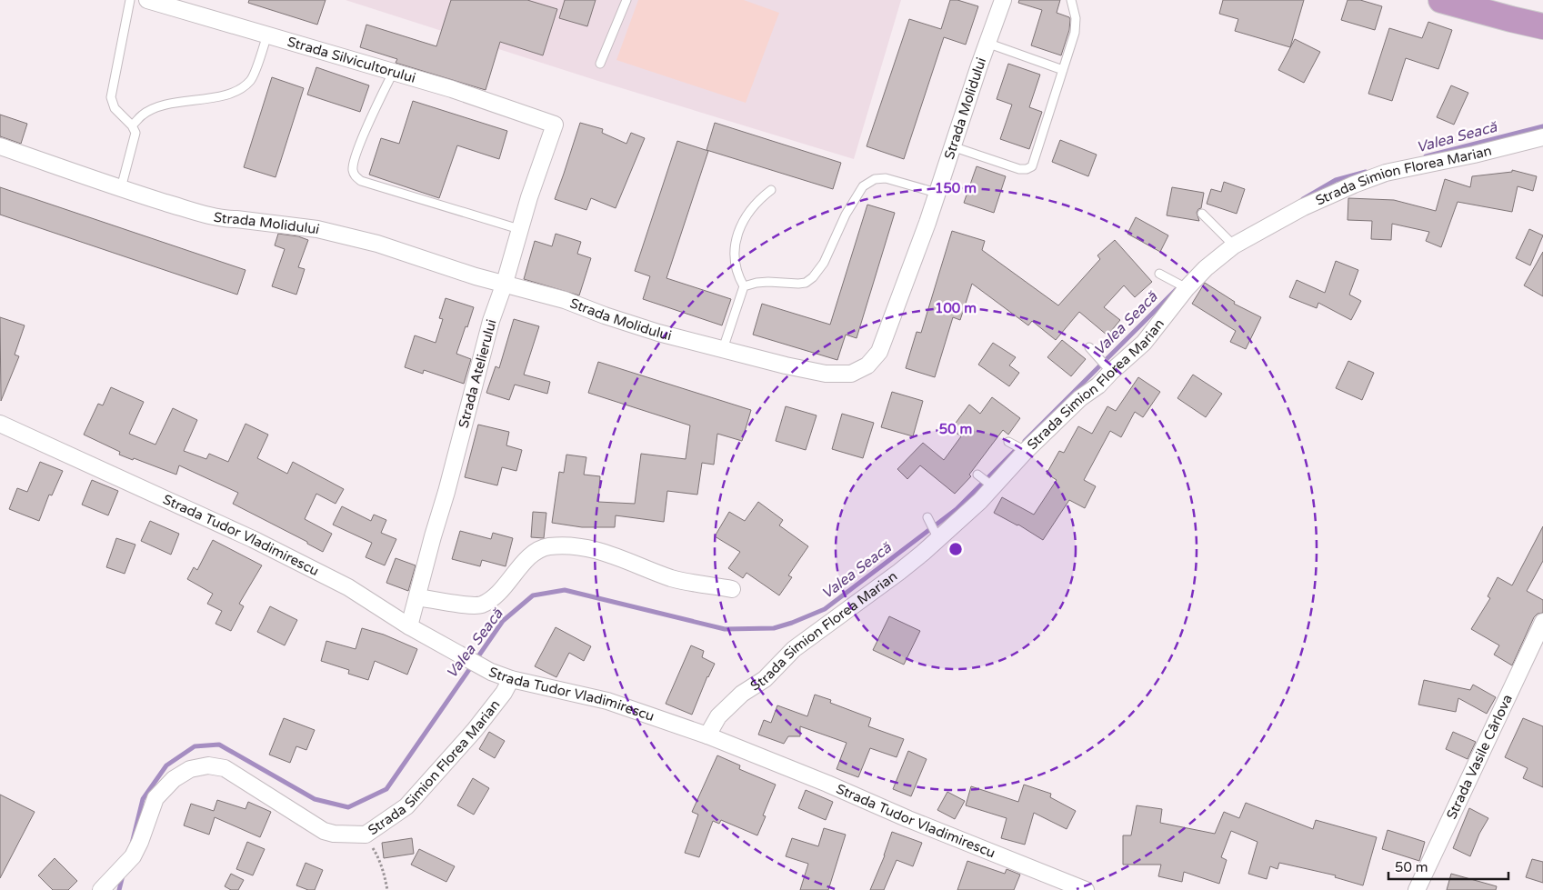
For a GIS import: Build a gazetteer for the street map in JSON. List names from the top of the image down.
{
  "streets": {
    "street": [
      "Strada Silvicultorului",
      "Strada Molidului",
      "Strada Simion Florea Marian",
      "Strada Atelierului",
      "Strada Tudor Vladimirescu",
      "Strada Vasile Cârlova"
    ]
  },
  "crossings": [
    ["Strada Silvicultorului", "Strada Atelierului"],
    ["Strada Molidului", "Strada Atelierului"],
    ["Strada Simion Florea Marian", "Strada Tudor Vladimirescu"],
    ["Strada Atelierului", "Strada Tudor Vladimirescu"]
  ],
  "water": ["Valea Seacă"],
  "scale_bar": "50 m",
  "rings": ["150 m", "100 m", "50 m"]
}
